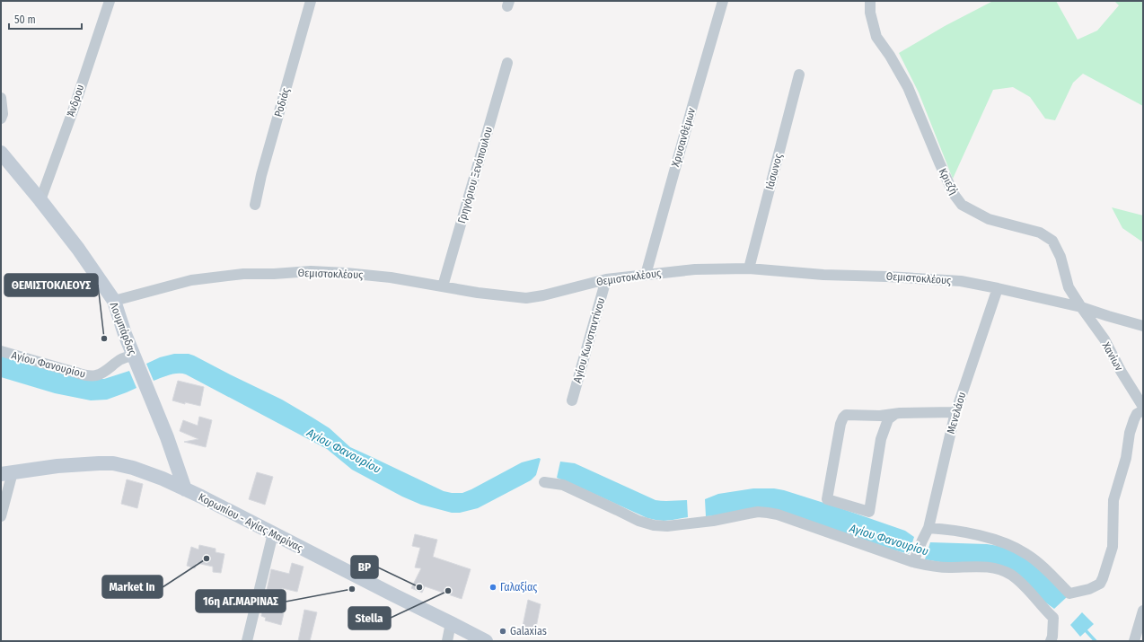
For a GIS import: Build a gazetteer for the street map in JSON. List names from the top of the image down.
{
  "streets": {
    "main road": ["Λουμπάρδας", "Κορωπίου - Αγίας Μαρίνας"],
    "street": [
      "Άνδρου",
      "Ροδιάς",
      "Χρυσανθέμων",
      "Ιάσωνος",
      "Γρηγόριου Ξενόπουλου",
      "Κριεζή",
      "Θεμιστοκλέους",
      "Αγίου Κωνσταντίνου",
      "Χανίων",
      "Αγίου Φανουρίου",
      "Μενελάου"
    ]
  },
  "crossings": [
    ["Άνδρου", "Λουμπάρδας"],
    ["Χρυσανθέμων", "Θεμιστοκλέους"],
    ["Ιάσωνος", "Θεμιστοκλέους"],
    ["Γρηγόριου Ξενόπουλου", "Θεμιστοκλέους"],
    ["Κριεζή", "Θεμιστοκλέους"],
    ["Κριεζή", "Χανίων"],
    ["Θεμιστοκλέους", "Λουμπάρδας"],
    ["Θεμιστοκλέους", "Αγίου Κωνσταντίνου"],
    ["Θεμιστοκλέους", "Χανίων"],
    ["Θεμιστοκλέους", "Μενελάου"],
    ["Λουμπάρδας", "Αγίου Φανουρίου"],
    ["Λουμπάρδας", "Κορωπίου - Αγίας Μαρίνας"]
  ],
  "water": ["Αγίου Φανουρίου"],
  "places": [
    "ΘΕΜΙΣΤΟΚΛΕΟΥΣ",
    "Market In",
    "BP",
    "Γαλαξίας",
    "16η ΑΓ.ΜΑΡΙΝΑΣ",
    "Stella",
    "Galaxias"
  ],
  "scale_bar": "50 m"
}
